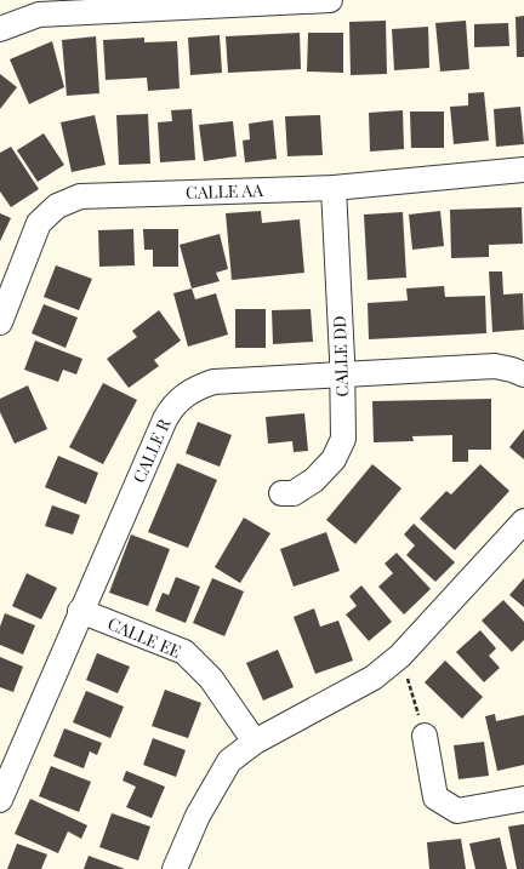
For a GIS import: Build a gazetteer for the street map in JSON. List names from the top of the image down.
{
  "streets": {
    "street": [
      "CALLE AA",
      "CALLE DD",
      "CALLE R",
      "CALLE EE"
    ]
  },
  "crossings": [
    ["CALLE AA", "CALLE DD"],
    ["CALLE DD", "CALLE R"],
    ["CALLE R", "CALLE EE"]
  ]
}
